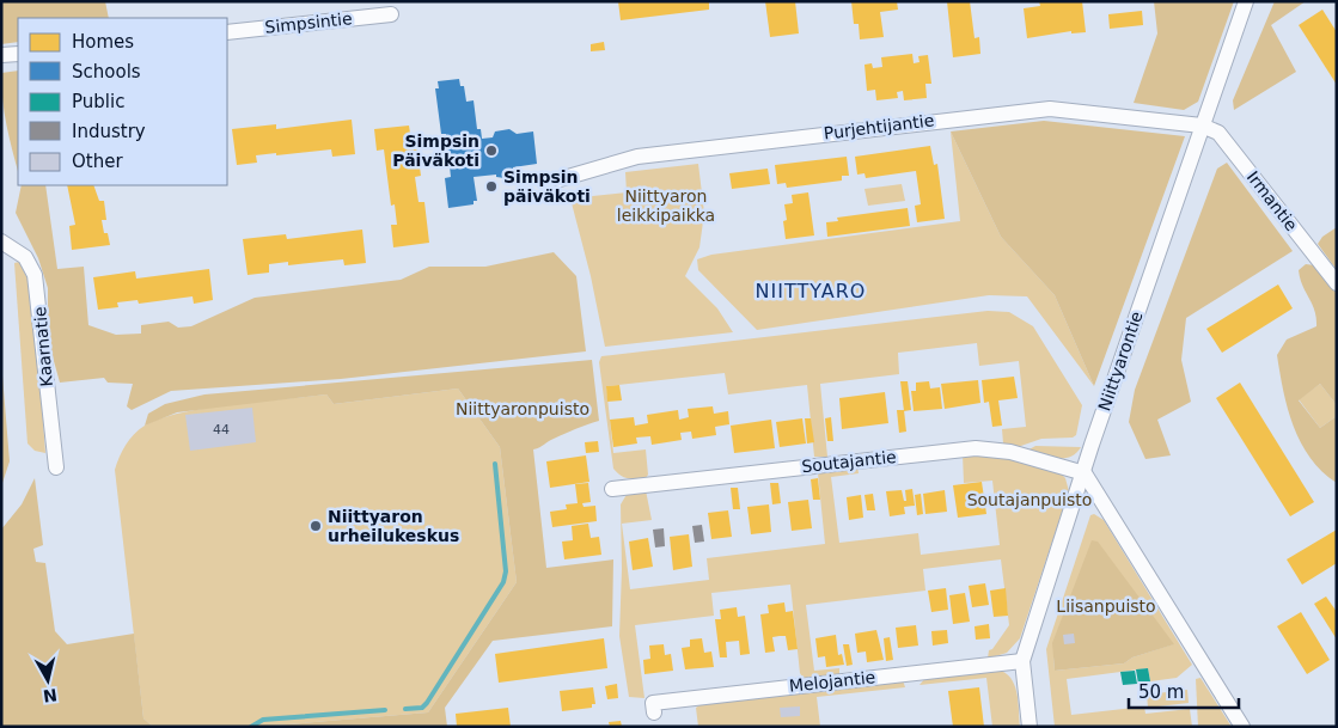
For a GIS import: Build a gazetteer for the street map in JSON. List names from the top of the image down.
{
  "streets": {
    "street": [
      "Simpsintie",
      "Purjehtijantie",
      "Irmantie",
      "Kaarnatie",
      "Niittyarontie",
      "Soutajantie",
      "Melojantie"
    ]
  },
  "crossings": [
    ["Purjehtijantie", "Irmantie"],
    ["Purjehtijantie", "Niittyarontie"],
    ["Irmantie", "Niittyarontie"],
    ["Niittyarontie", "Soutajantie"],
    ["Niittyarontie", "Melojantie"]
  ],
  "districts": ["NIITTYARO"],
  "parks": [
    "Niittyaron leikkipaikka",
    "Niittyaronpuisto",
    "Soutajanpuisto",
    "Liisanpuisto"
  ],
  "places": ["Simpsin Päiväkoti", "Simpsin päiväkoti", "Niittyaron urheilukeskus"],
  "house_numbers": ["44"],
  "legend": [
    "Homes",
    "Schools",
    "Public",
    "Industry",
    "Other"
  ],
  "scale_bar": "50 m",
  "north": "bottom"
}
